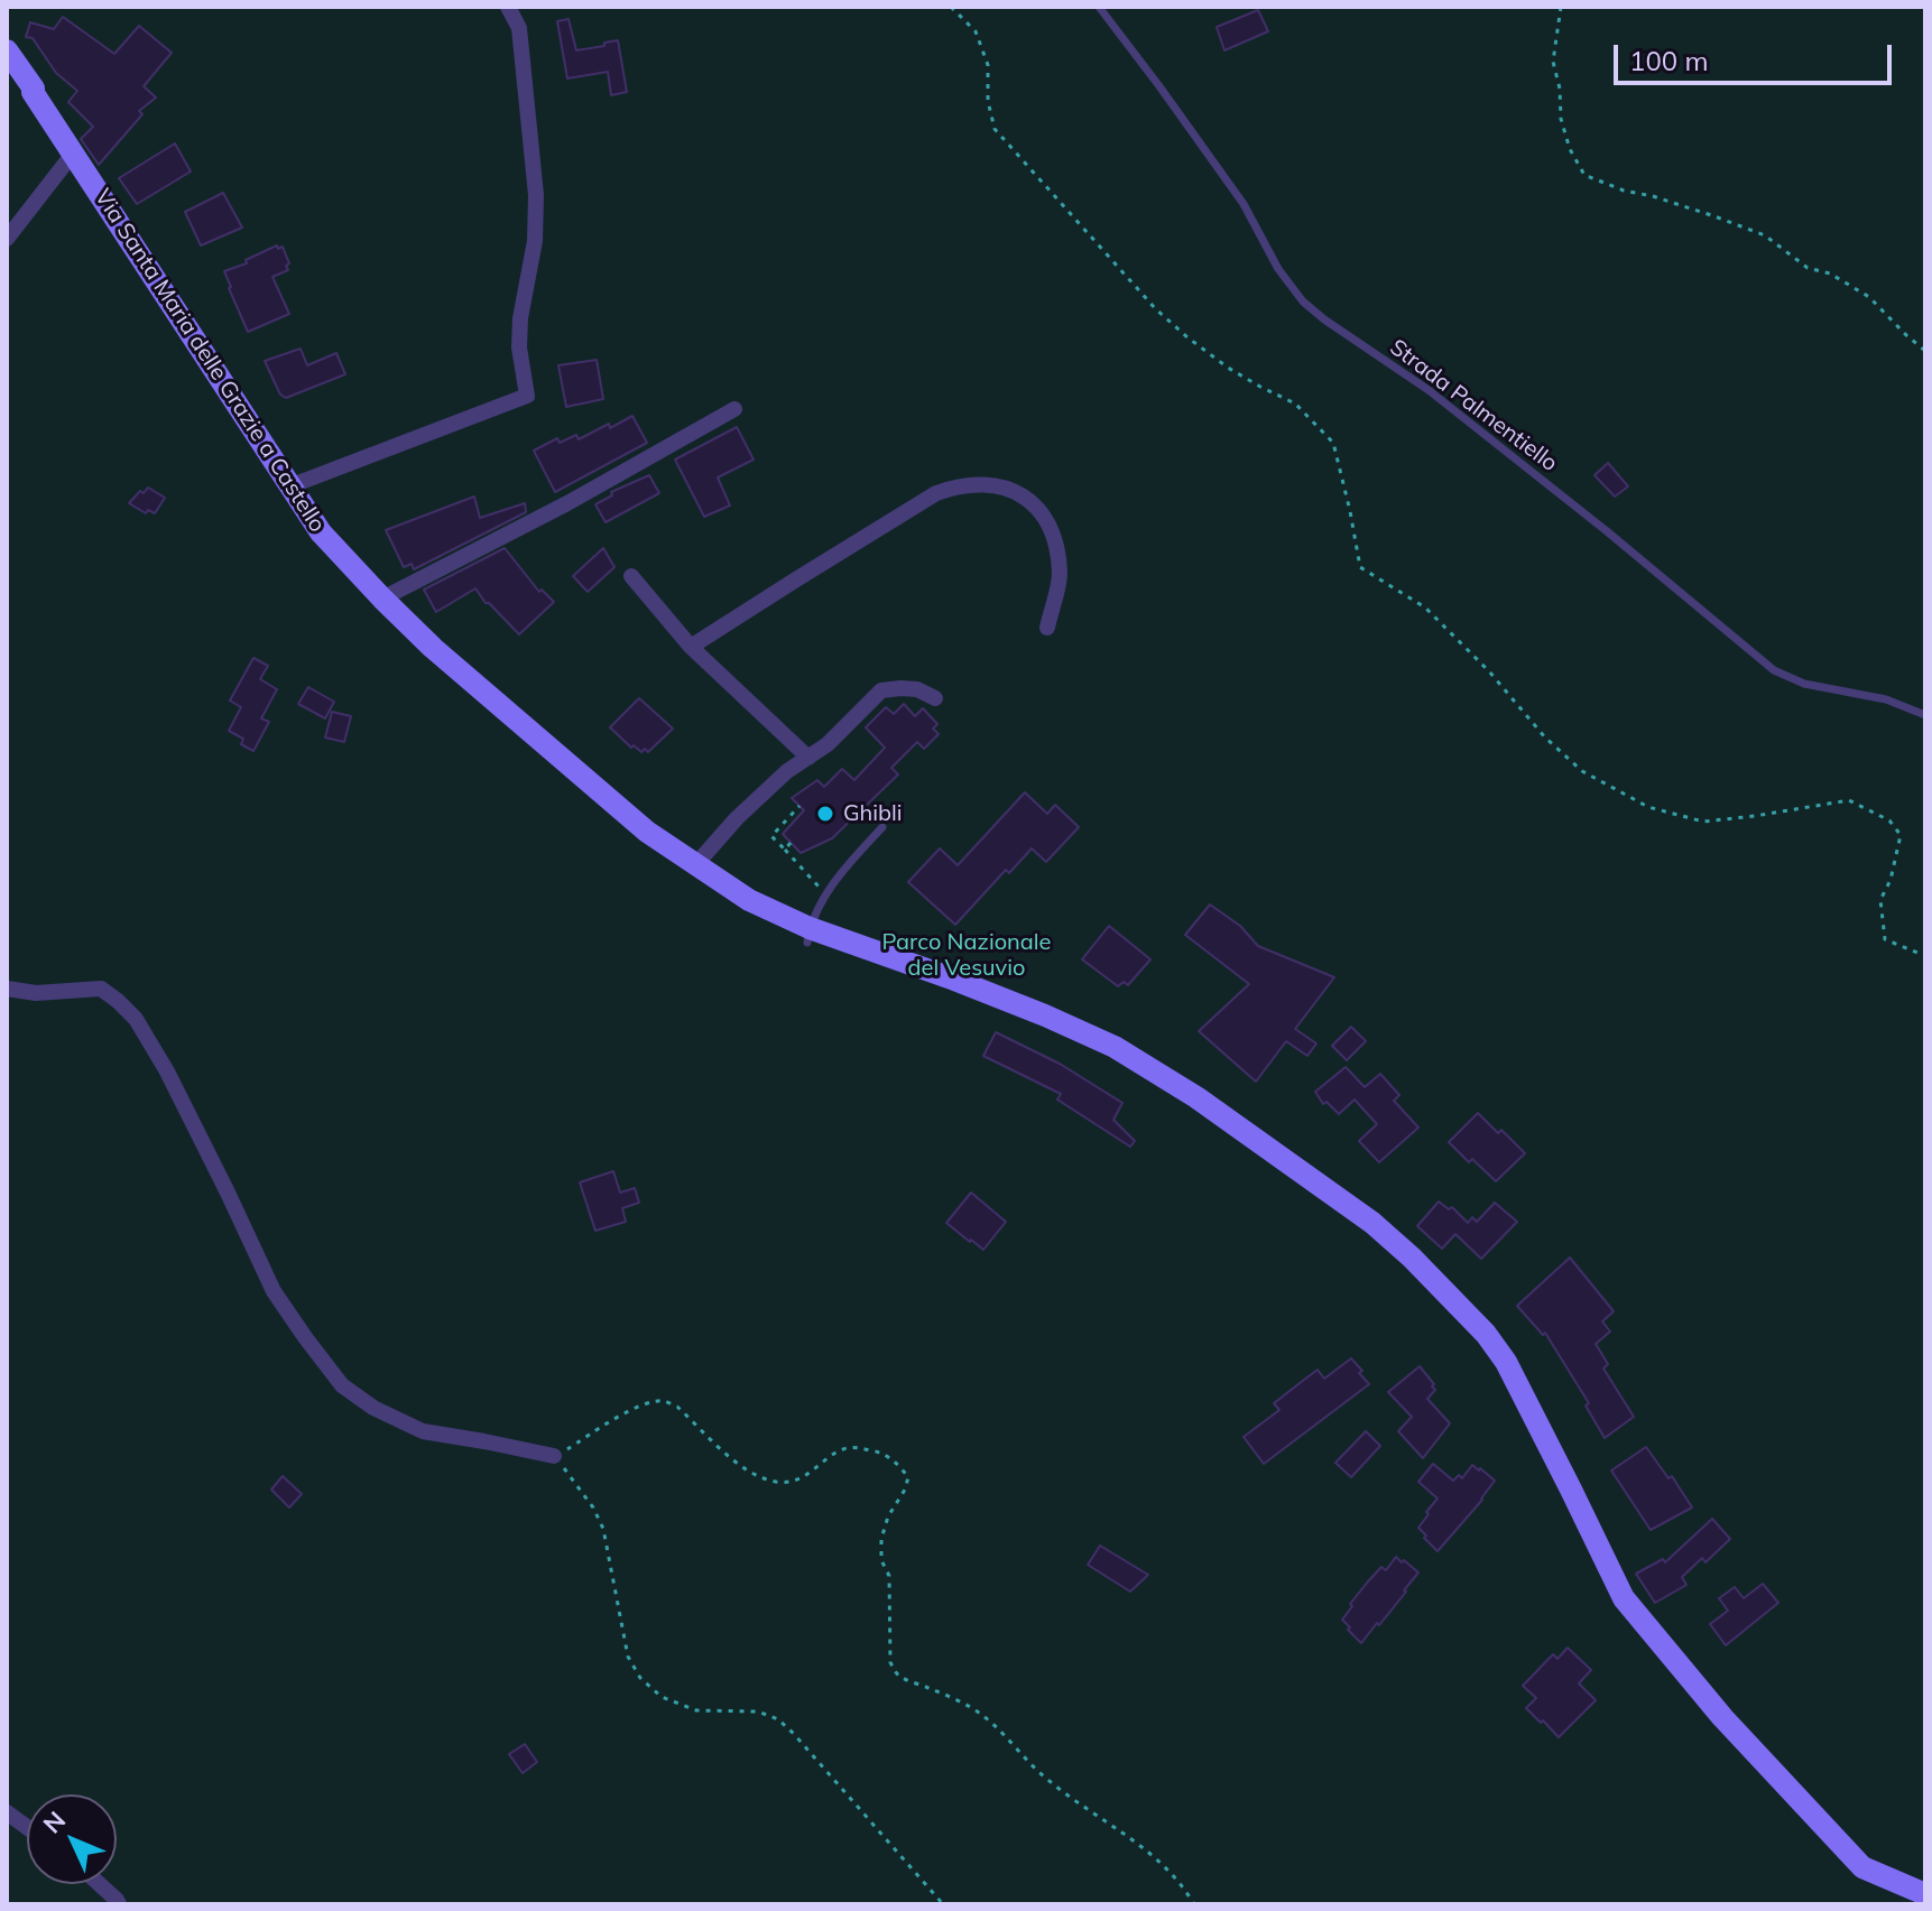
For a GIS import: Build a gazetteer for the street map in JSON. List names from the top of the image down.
{
  "streets": {
    "street": ["Via Santa Maria delle Grazie a Castello"],
    "lane": ["Strada Palmentiello"]
  },
  "parks": ["Parco Nazionale del Vesuvio"],
  "places": ["Ghibli"],
  "scale_bar": "100 m",
  "north": "top left"
}
